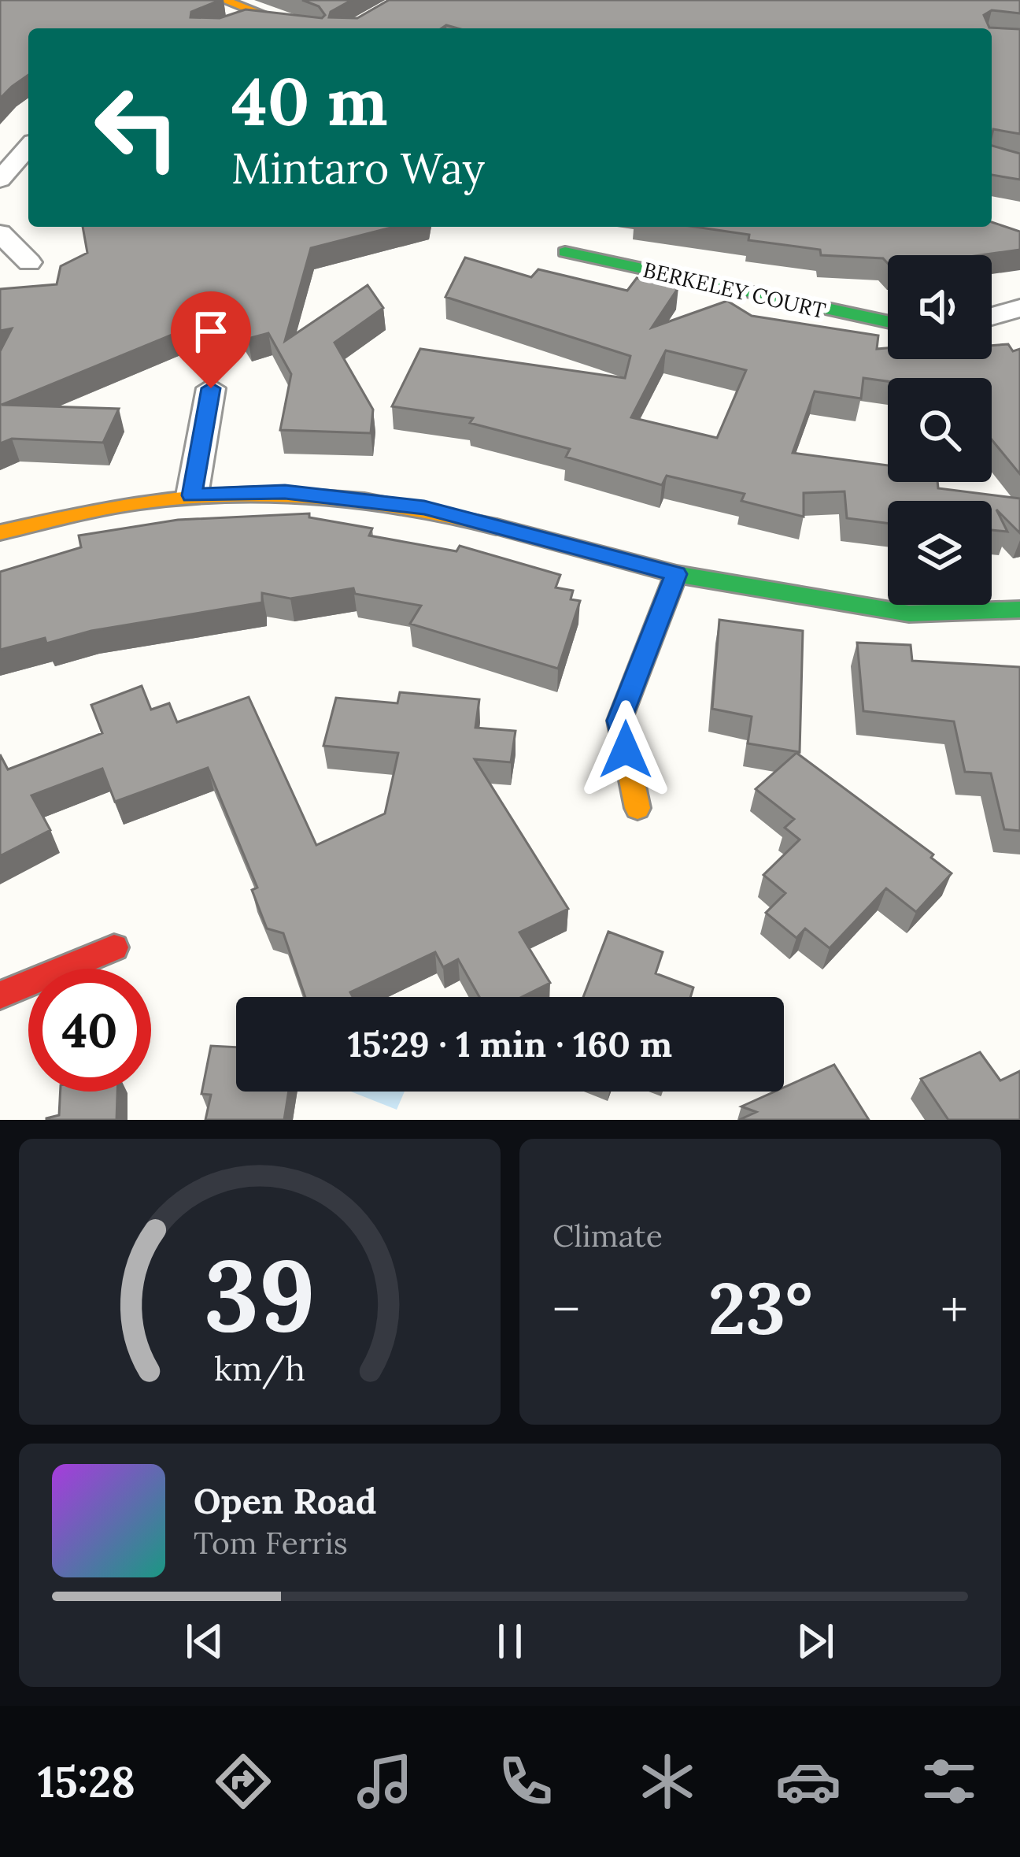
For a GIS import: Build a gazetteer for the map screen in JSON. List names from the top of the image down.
{
  "streets": {
    "street": ["BERKELEY COURT"]
  },
  "page": {
    "turn": ["40 m", "Mintaro Way"],
    "limit": "40",
    "trip": "15:29 · 1 min · 160 m",
    "tile": "Climate",
    "heat": ["−", "23°", "+"],
    "song": ["Open Road", "Tom Ferris"],
    "tabs": "15:28",
    "gauge": ["39", "km/h"]
  }
}
